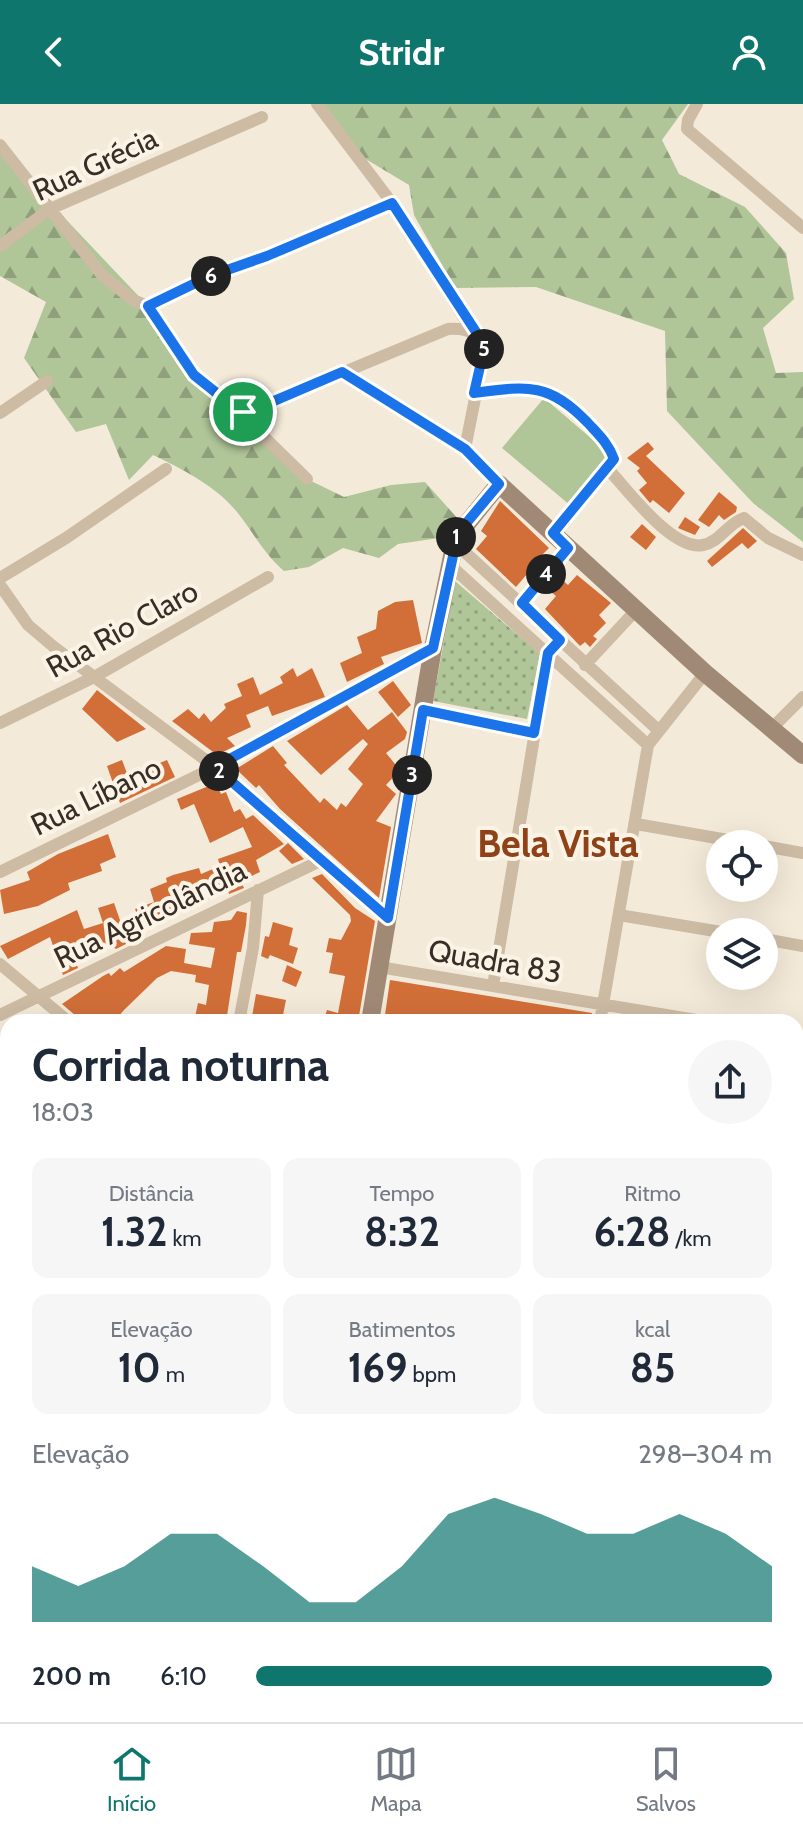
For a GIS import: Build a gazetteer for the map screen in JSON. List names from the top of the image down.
{
  "streets": {
    "street": [
      "Rua Grécia",
      "Rua Rio Claro",
      "Rua Líbano",
      "Rua Agricolândia",
      "Quadra 83"
    ]
  },
  "districts": ["Bela Vista"],
  "page": {
    "header": "Stridr",
    "pins": [
      "6",
      "5",
      "1",
      "4",
      "2",
      "3"
    ],
    "heading": ["Corrida noturna", "18:03"],
    "stats": [
      ["Distância", "1.32 km"],
      ["Tempo", "8:32"],
      ["Ritmo", "6:28 /km"],
      ["Elevação", "10 m"],
      ["Batimentos", "169 bpm"],
      ["kcal", "85"]
    ],
    "chart": ["Elevação", "298–304 m"],
    "list": [
      {
        "name": "200 m",
        "note": "6:10"
      }
    ],
    "tabs": ["Início", "Mapa", "Salvos"]
  }
}
